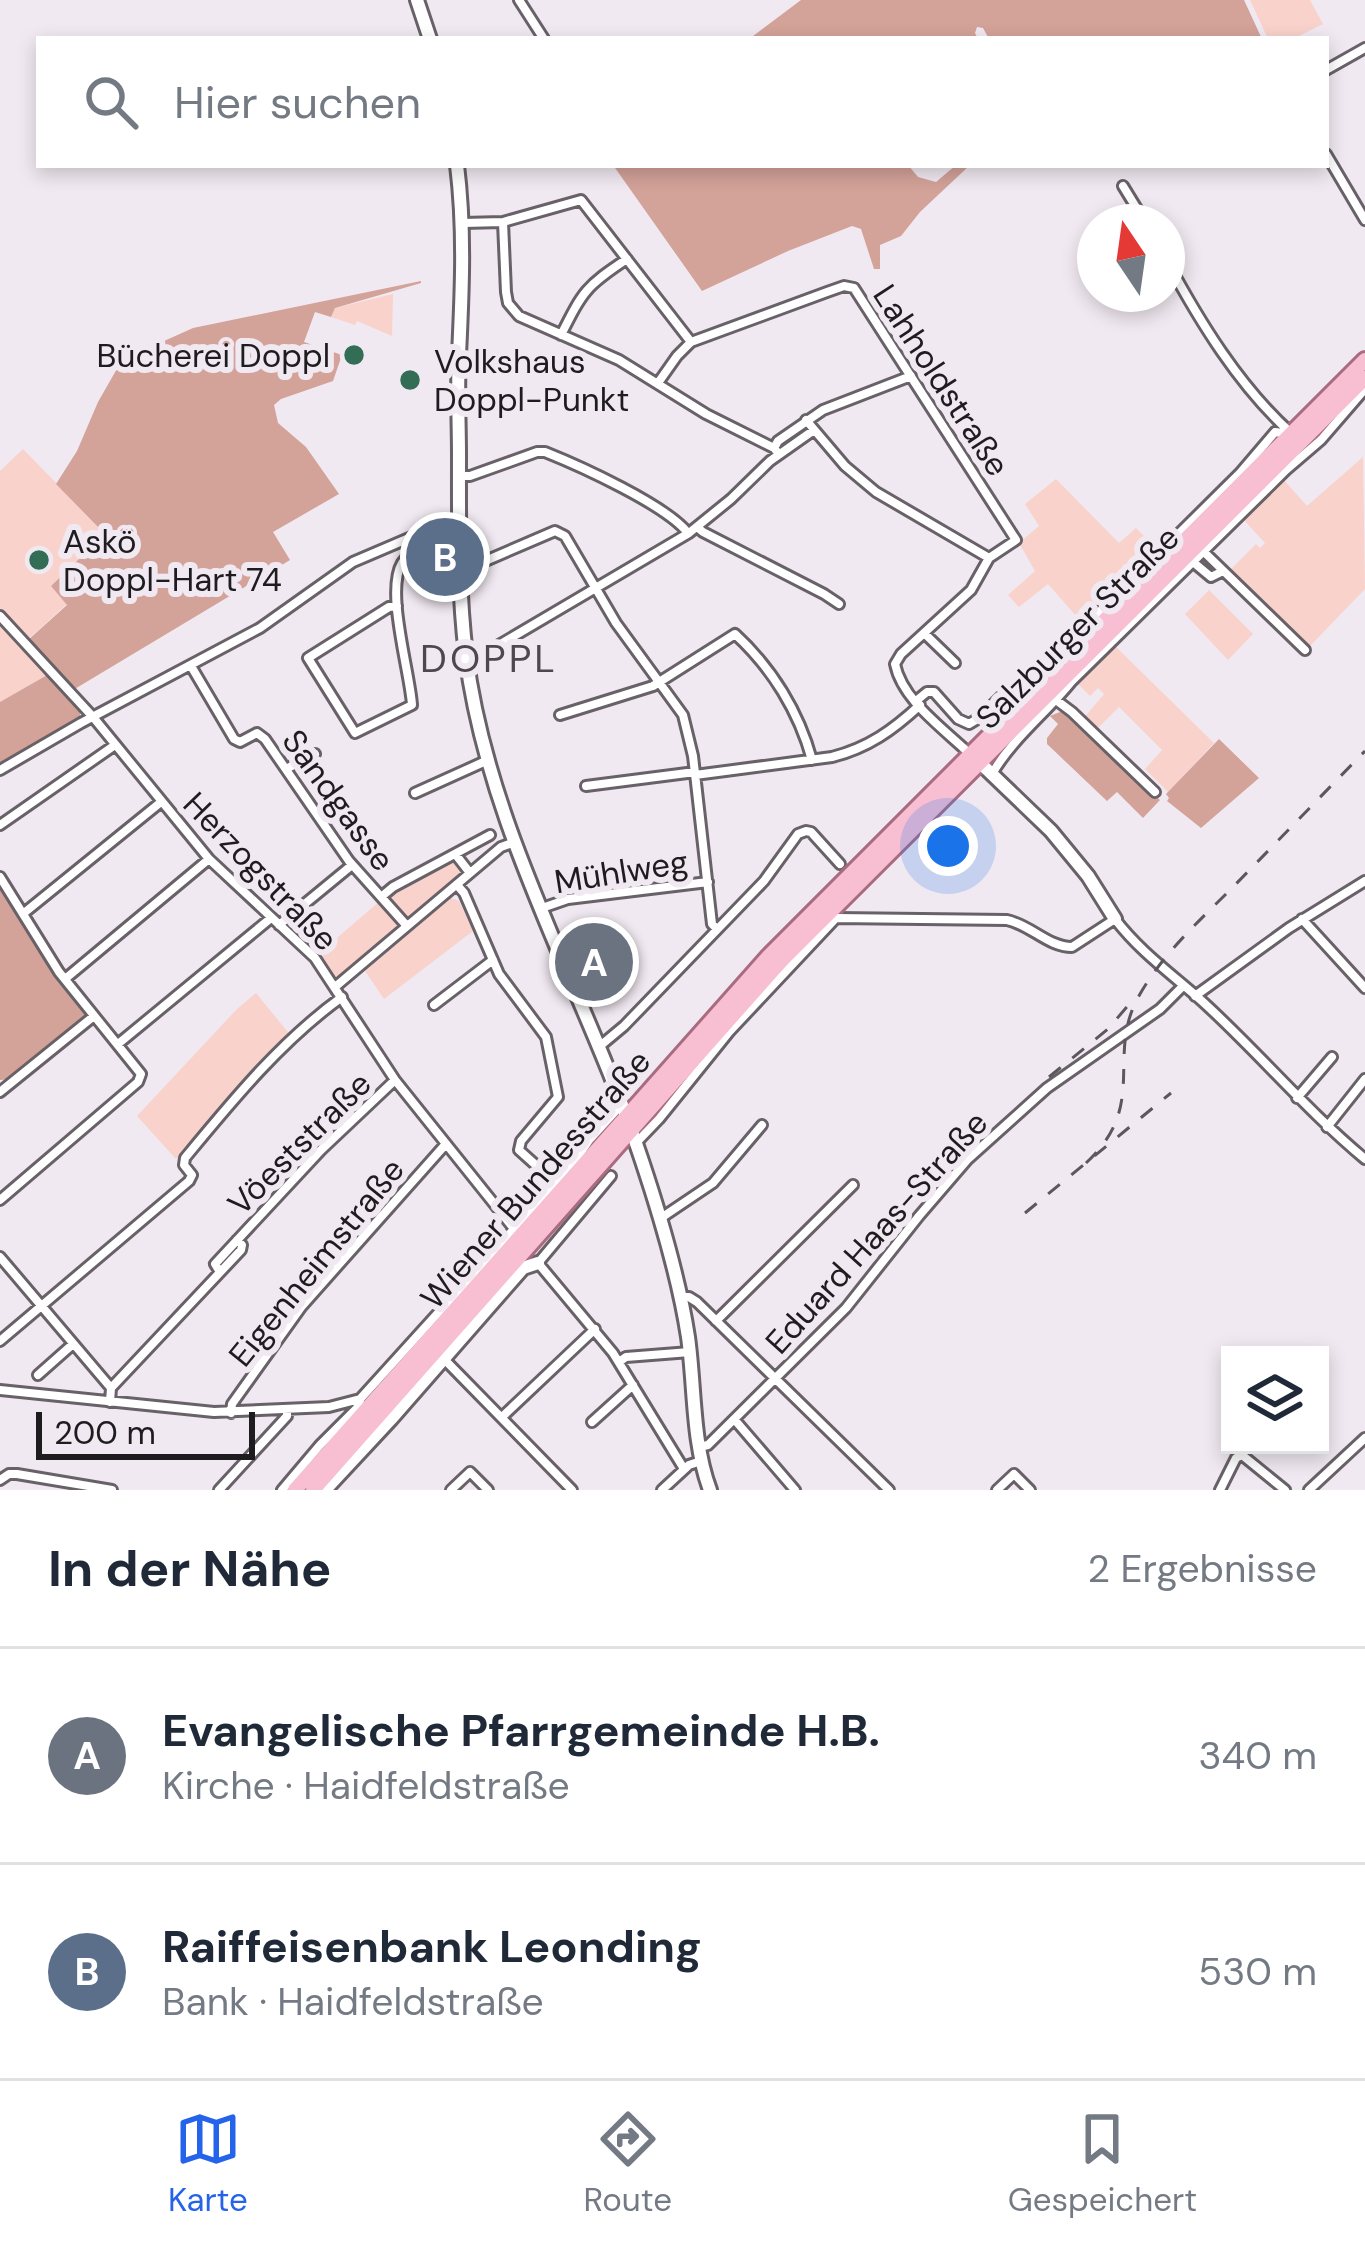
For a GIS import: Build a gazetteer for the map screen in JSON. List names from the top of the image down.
{
  "streets": {
    "main road": ["Salzburger Straße", "Wiener Bundesstraße"],
    "street": [
      "Lahholdstraße",
      "Sandgasse",
      "Herzogstraße",
      "Mühlweg",
      "Vöeststraße",
      "Eduard Haas-Straße",
      "Eigenheimstraße"
    ]
  },
  "crossings": [
    ["Salzburger Straße", "Wiener Bundesstraße"],
    ["Herzogstraße", "Vöeststraße"],
    ["Herzogstraße", "Wiener Bundesstraße"],
    ["Herzogstraße", "Eigenheimstraße"]
  ],
  "districts": ["DOPPL"],
  "places": ["Bücherei Doppl", "Volkshaus Doppl-Punkt", "Askö Doppl-Hart 74"],
  "scale_bar": "200 m",
  "north": "top",
  "page": {
    "search": "Hier suchen",
    "pins": ["B", "A"],
    "scale": "200 m",
    "heading": ["In der Nähe", "2 Ergebnisse"],
    "list": [
      {
        "mark": "A",
        "name": "Evangelische Pfarrgemeinde H.B.",
        "note": "Kirche · Haidfeldstraße",
        "value": "340 m"
      },
      {
        "mark": "B",
        "name": "Raiffeisenbank Leonding",
        "note": "Bank · Haidfeldstraße",
        "value": "530 m"
      }
    ],
    "nav": ["Karte", "Route", "Gespeichert"]
  }
}
